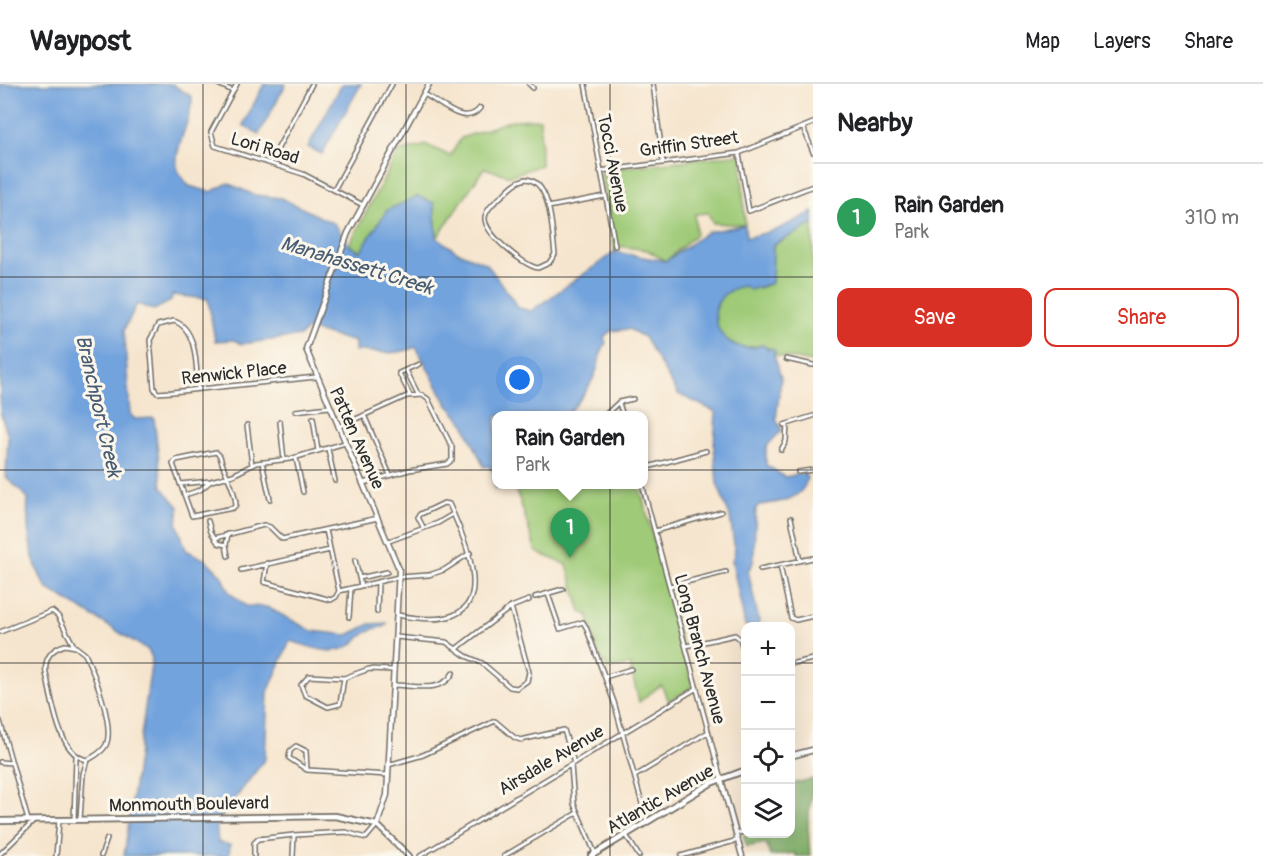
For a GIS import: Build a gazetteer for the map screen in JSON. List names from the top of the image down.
{
  "streets": {
    "main road": ["Atlantic Avenue", "Monmouth Boulevard"],
    "street": [
      "Griffin Street",
      "Lori Road",
      "Tocci Avenue",
      "Renwick Place",
      "Patten Avenue",
      "Long Branch Avenue",
      "Airsdale Avenue"
    ]
  },
  "crossings": [
    ["Griffin Street", "Tocci Avenue"],
    ["Lori Road", "Patten Avenue"],
    ["Renwick Place", "Patten Avenue"],
    ["Patten Avenue", "Monmouth Boulevard"],
    ["Long Branch Avenue", "Airsdale Avenue"],
    ["Long Branch Avenue", "Atlantic Avenue"]
  ],
  "water": ["Manahassett Creek", "Branchport Creek"],
  "page": {
    "header": "Waypost",
    "nav": ["Map", "Layers", "Share"],
    "heading": "Nearby",
    "list": [
      {
        "mark": "1",
        "name": "Rain Garden",
        "note": "Park",
        "value": "310 m"
      }
    ],
    "buttons": ["Save", "Share"],
    "popup": ["Rain Garden", "Park"],
    "pins": "1",
    "map_buttons": ["+", "−"]
  }
}
